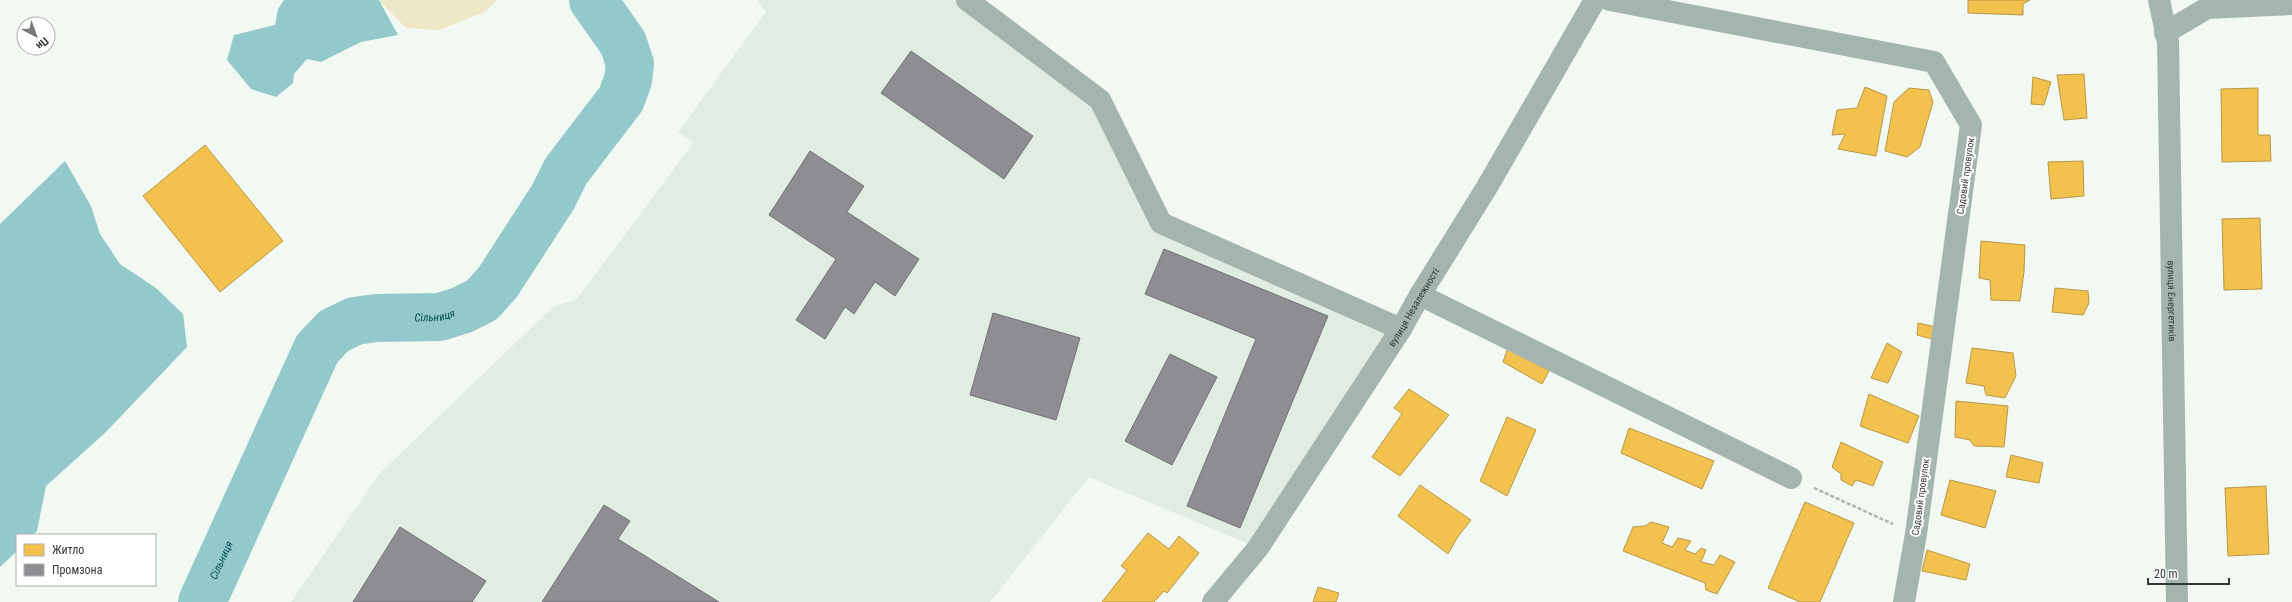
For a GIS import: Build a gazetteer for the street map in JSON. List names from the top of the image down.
{
  "streets": {
    "street": ["Садовий провулок", "вулиця Енергетиків", "вулиця Незалежності"]
  },
  "water": ["Сільниця"],
  "legend": ["Житло", "Промзона"],
  "scale_bar": "20 m",
  "north": "bottom right"
}
